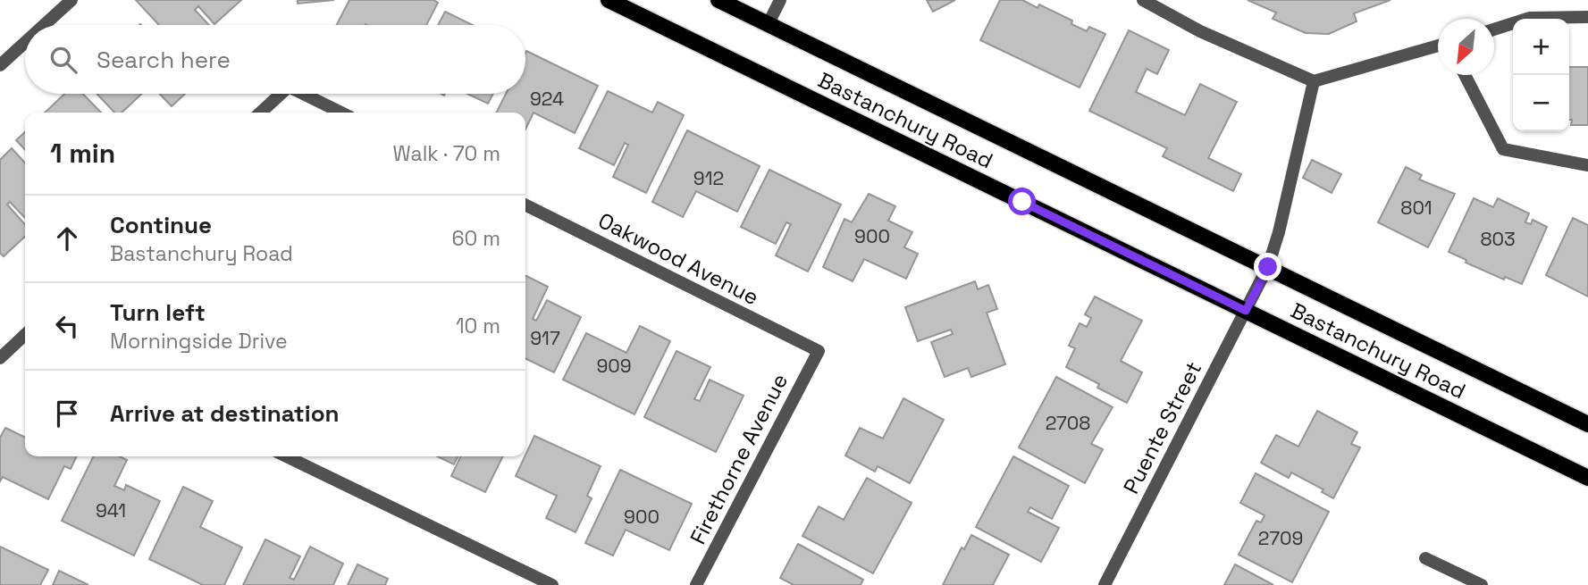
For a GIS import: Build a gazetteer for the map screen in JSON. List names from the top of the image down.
{
  "streets": {
    "main road": ["Bastanchury Road"],
    "street": ["Oakwood Avenue", "Puente Street", "Firethorne Avenue"]
  },
  "crossings": [
    ["Bastanchury Road", "Puente Street"],
    ["Oakwood Avenue", "Firethorne Avenue"]
  ],
  "house_numbers": [
    "924",
    "912",
    "801",
    "900",
    "803",
    "917",
    "909",
    "2708",
    "941",
    "900",
    "2709"
  ],
  "north": "bottom left",
  "page": {
    "map_buttons": ["+", "−"],
    "search": "Search here",
    "heading": ["1 min", "Walk · 70 m"],
    "list": [
      ["Continue", "Bastanchury Road", "60 m"],
      ["Turn left", "Morningside Drive", "10 m"],
      "Arrive at destination"
    ]
  }
}
